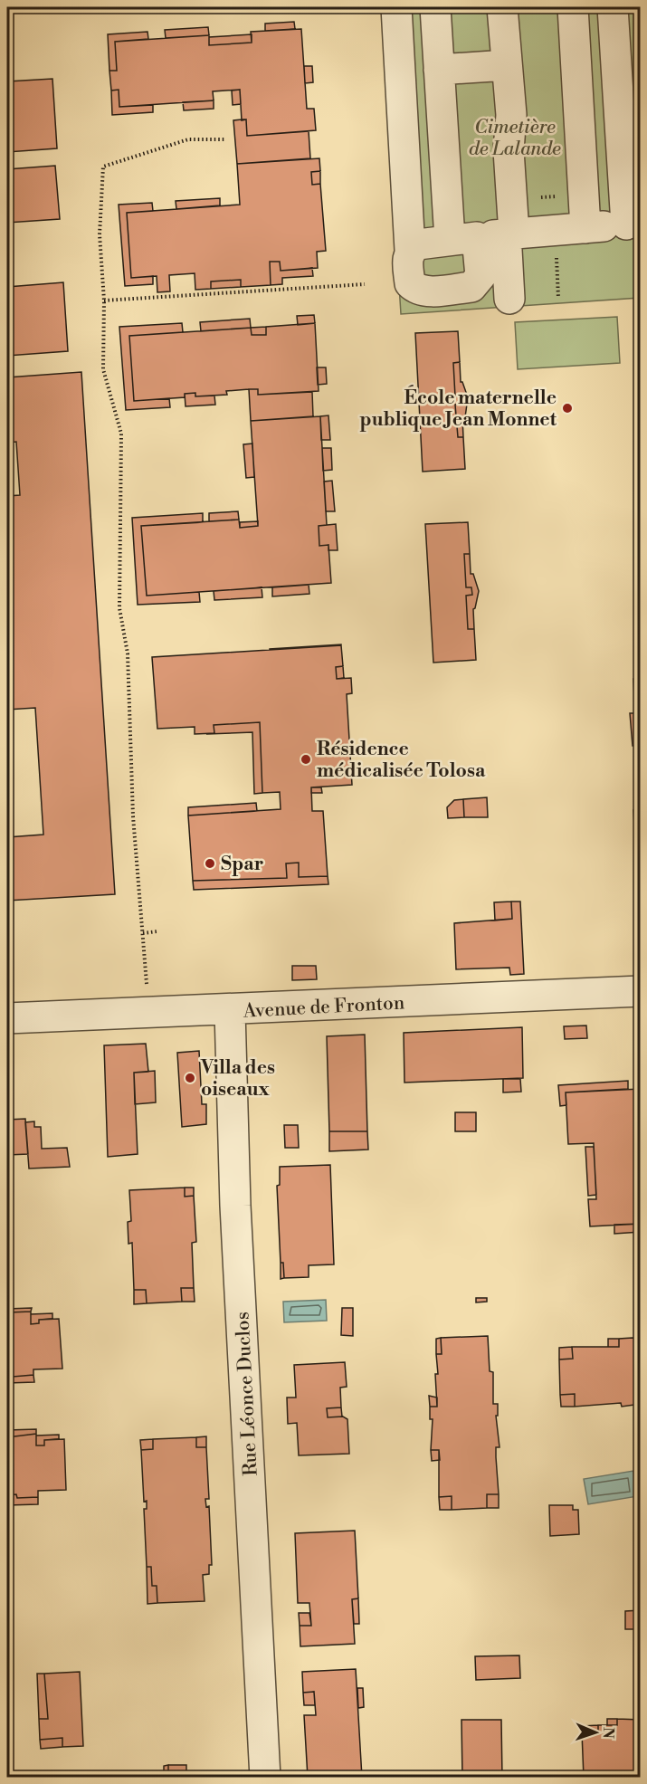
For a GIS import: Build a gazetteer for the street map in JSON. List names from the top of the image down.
{
  "streets": {
    "street": ["Avenue de Fronton", "Rue Léonce Duclos"]
  },
  "crossings": [
    ["Avenue de Fronton", "Rue Léonce Duclos"]
  ],
  "parks": ["Cimetière de Lalande"],
  "places": [
    "École maternelle publique Jean Monnet",
    "Résidence médicalisée Tolosa",
    "Spar",
    "Villa des oiseaux"
  ],
  "north": "right"
}
